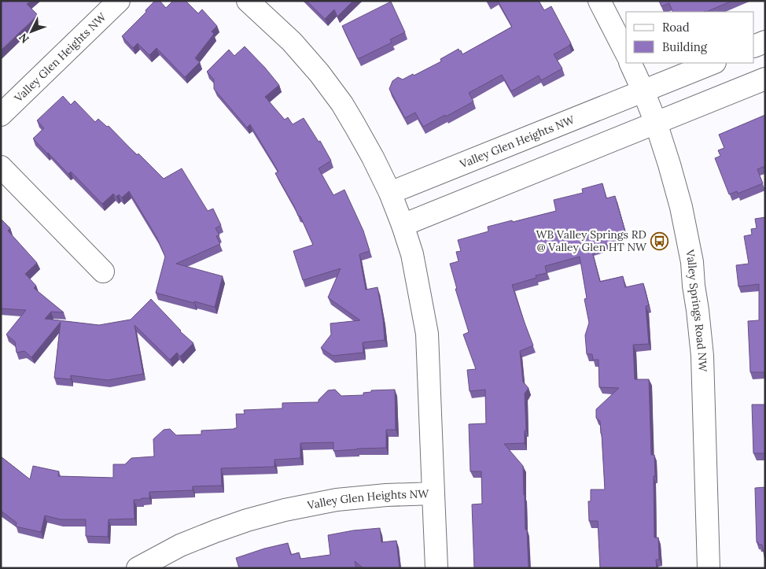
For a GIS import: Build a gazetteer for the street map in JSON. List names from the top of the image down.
{
  "streets": {
    "street": ["Valley Glen Heights NW", "Valley Springs Road NW"]
  },
  "crossings": [
    ["Valley Glen Heights NW", "Valley Springs Road NW"]
  ],
  "places": {
    "bus stop": ["WB Valley Springs RD @ Valley Glen HT NW"]
  },
  "legend": ["Road", "Building"],
  "north": "bottom left"
}
